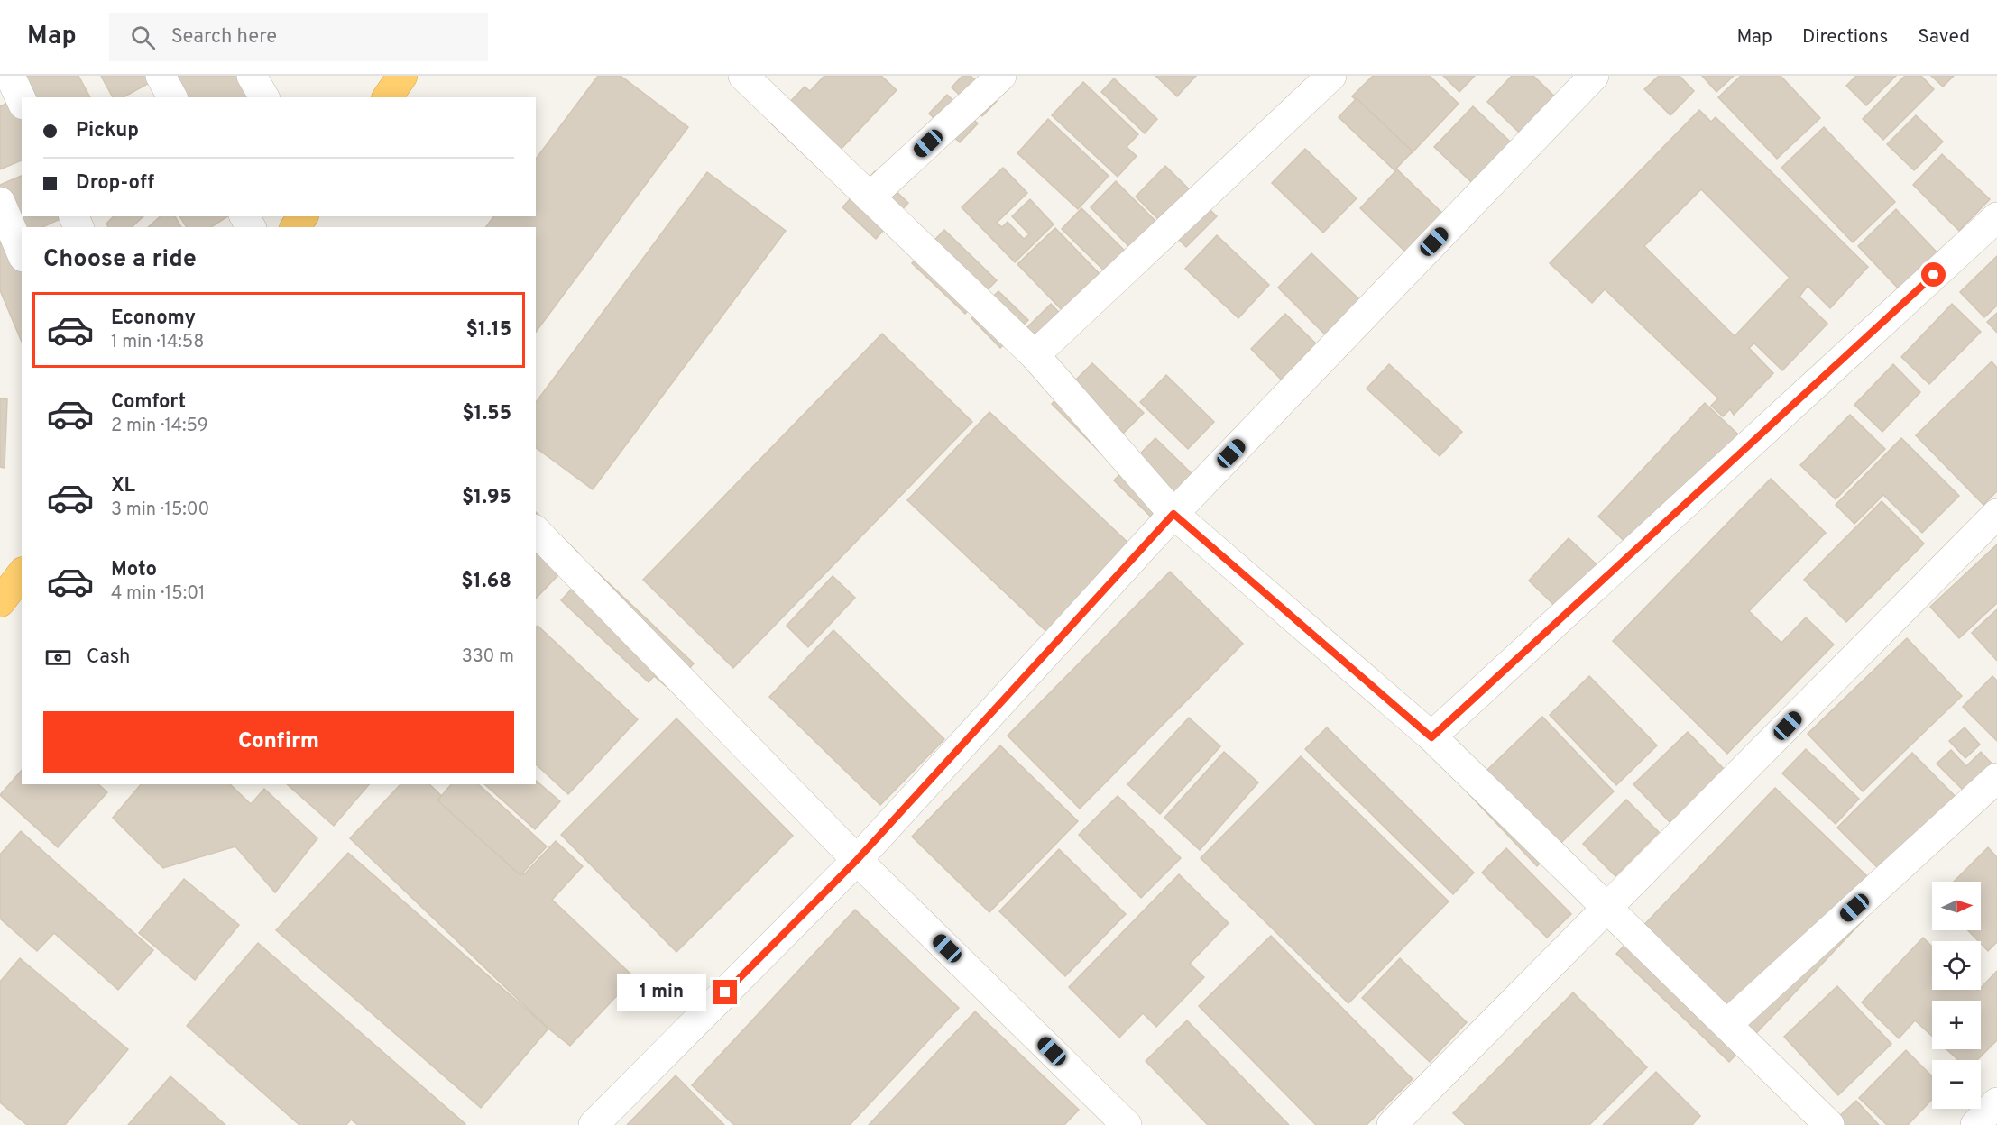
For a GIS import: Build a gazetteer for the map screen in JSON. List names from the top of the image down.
{
  "north": "right",
  "page": {
    "header": "Map",
    "search": "Search here",
    "nav": ["Map", "Directions", "Saved"],
    "banner": ["Pickup", "Drop-off"],
    "heading": "Choose a ride",
    "list": [
      {
        "name": "Economy",
        "note": "1 min · 14:58",
        "value": "$1.15"
      },
      {
        "name": "Comfort",
        "note": "2 min · 14:59",
        "value": "$1.55"
      },
      {
        "name": "XL",
        "note": "3 min · 15:00",
        "value": "$1.95"
      },
      {
        "name": "Moto",
        "note": "4 min · 15:01",
        "value": "$1.68"
      }
    ],
    "pay": ["Cash", "330 m"],
    "buttons": "Confirm",
    "map_buttons": ["+", "−"],
    "bubble": "1 min"
  }
}
